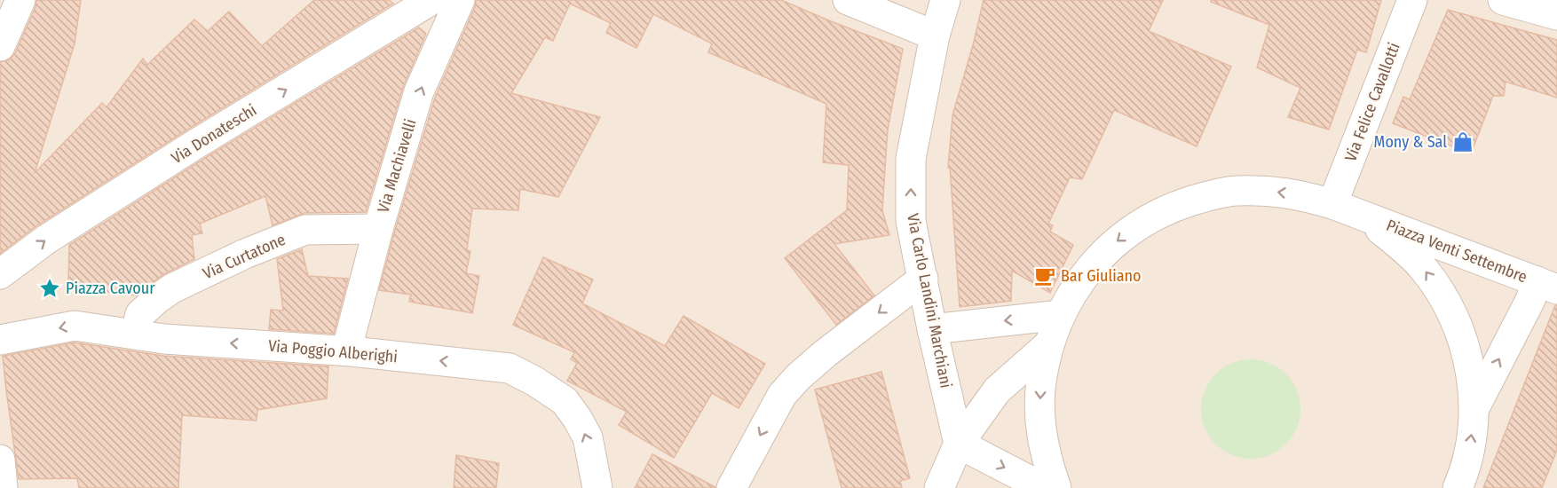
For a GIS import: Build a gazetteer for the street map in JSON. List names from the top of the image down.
{
  "streets": {
    "street": [
      "Via Felice Cavallotti",
      "Via Donateschi",
      "Via Machiavelli",
      "Piazza Venti Settembre",
      "Via Curtatone",
      "Via Carlo Landini Marchiani",
      "Via Poggio Alberighi"
    ]
  },
  "crossings": [
    ["Via Felice Cavallotti", "Piazza Venti Settembre"],
    ["Via Machiavelli", "Via Curtatone"],
    ["Piazza Venti Settembre", "Via Carlo Landini Marchiani"],
    ["Via Curtatone", "Via Poggio Alberighi"]
  ],
  "one_way": [
    "Via Donateschi",
    "Via Machiavelli",
    "Via Carlo Landini Marchiani",
    "Via Poggio Alberighi"
  ],
  "places": {
    "shop": ["Mony & Sal"],
    "cafe": ["Bar Giuliano"],
    "place": ["Piazza Cavour"]
  }
}
